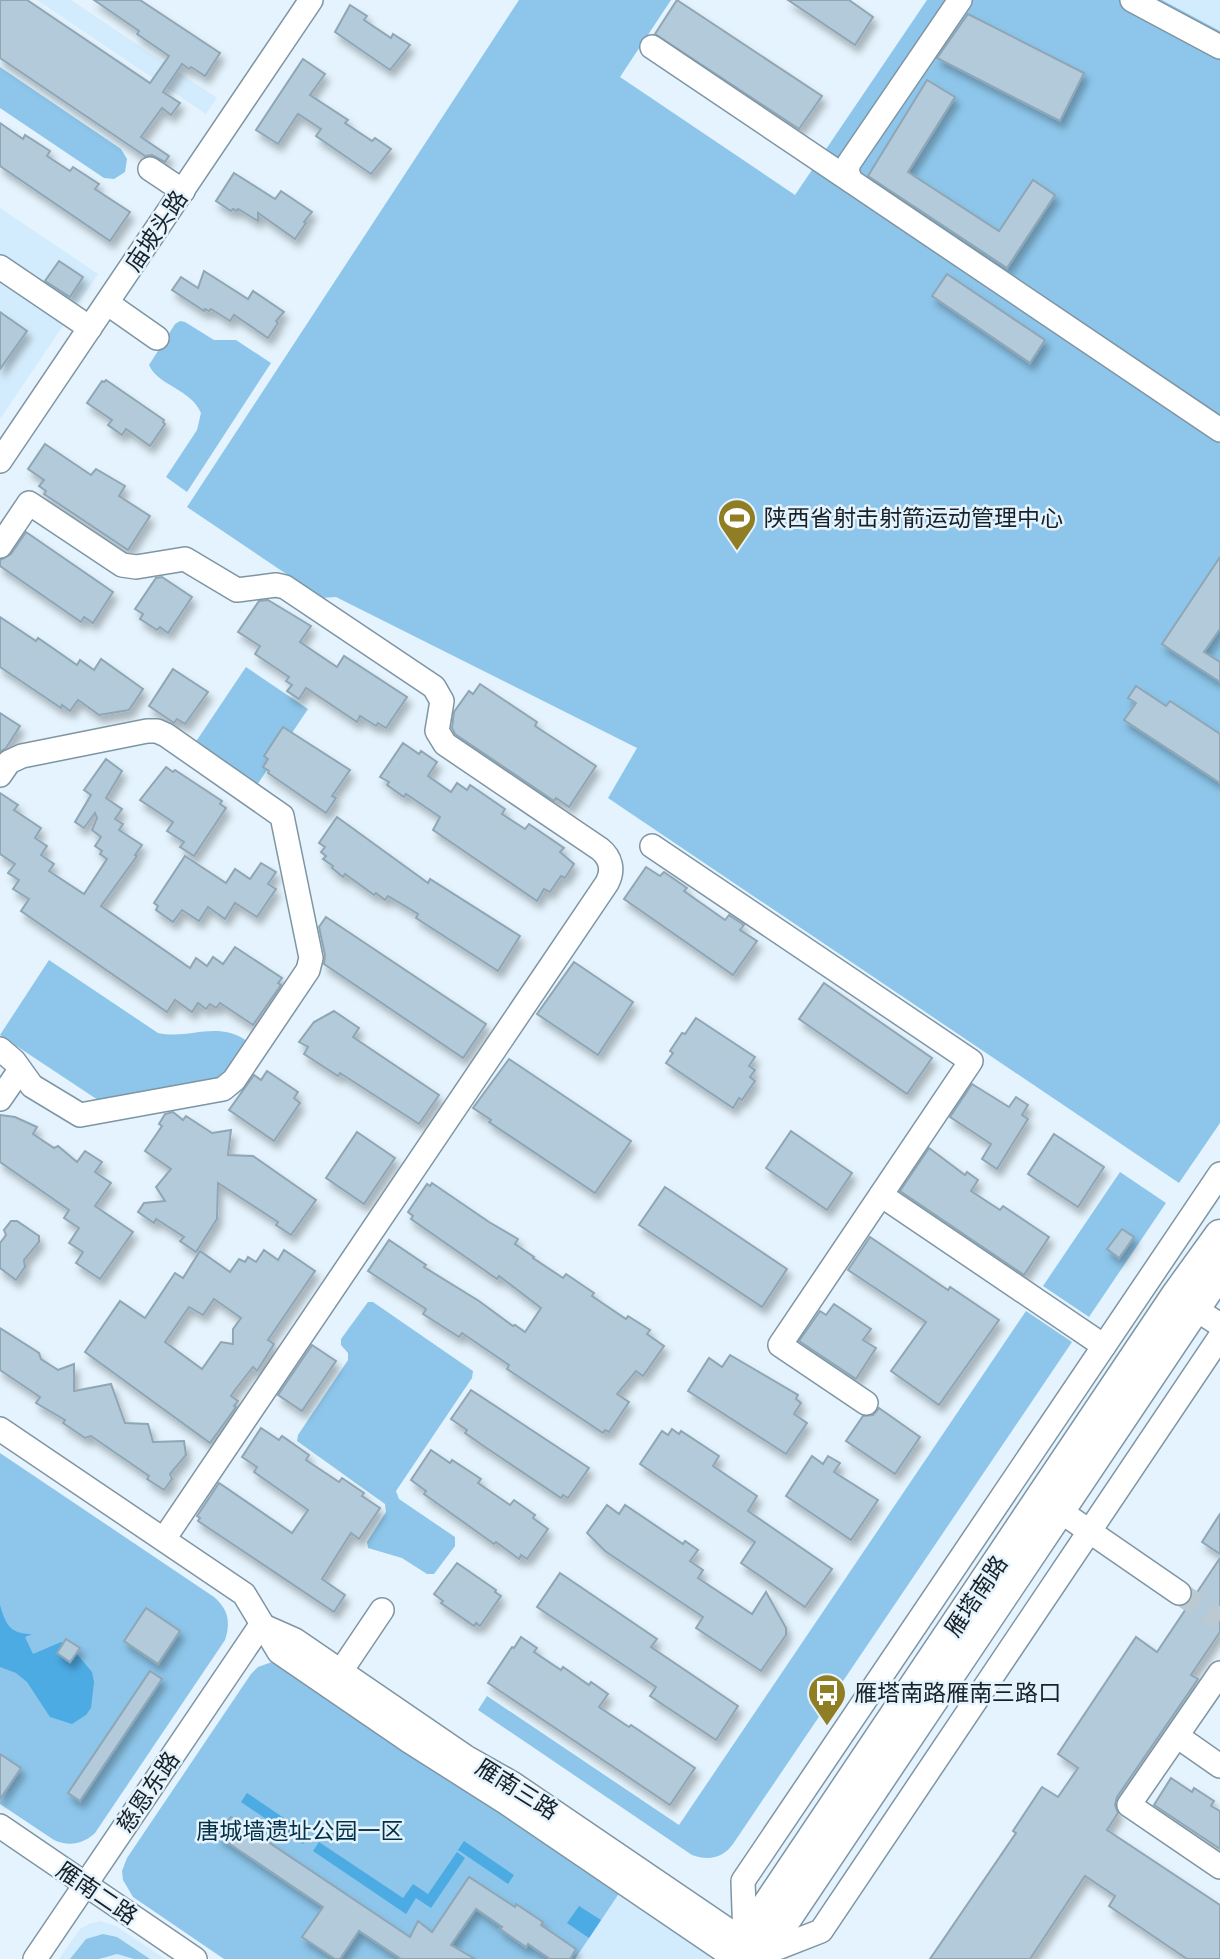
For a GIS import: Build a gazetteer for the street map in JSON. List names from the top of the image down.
{
  "streets": {
    "main road": ["雁塔南路"],
    "street": [
      "庙坡头路",
      "雁南三路",
      "慈恩东路",
      "雁南二路"
    ]
  },
  "crossings": [
    ["雁塔南路", "雁南三路"],
    ["雁南三路", "慈恩东路"],
    ["慈恩东路", "雁南二路"]
  ],
  "parks": ["唐城墙遗址公园一区"],
  "places": {
    "sports": ["陕西省射击射箭运动管理中心"],
    "bus stop": ["雁塔南路雁南三路口"]
  }
}
